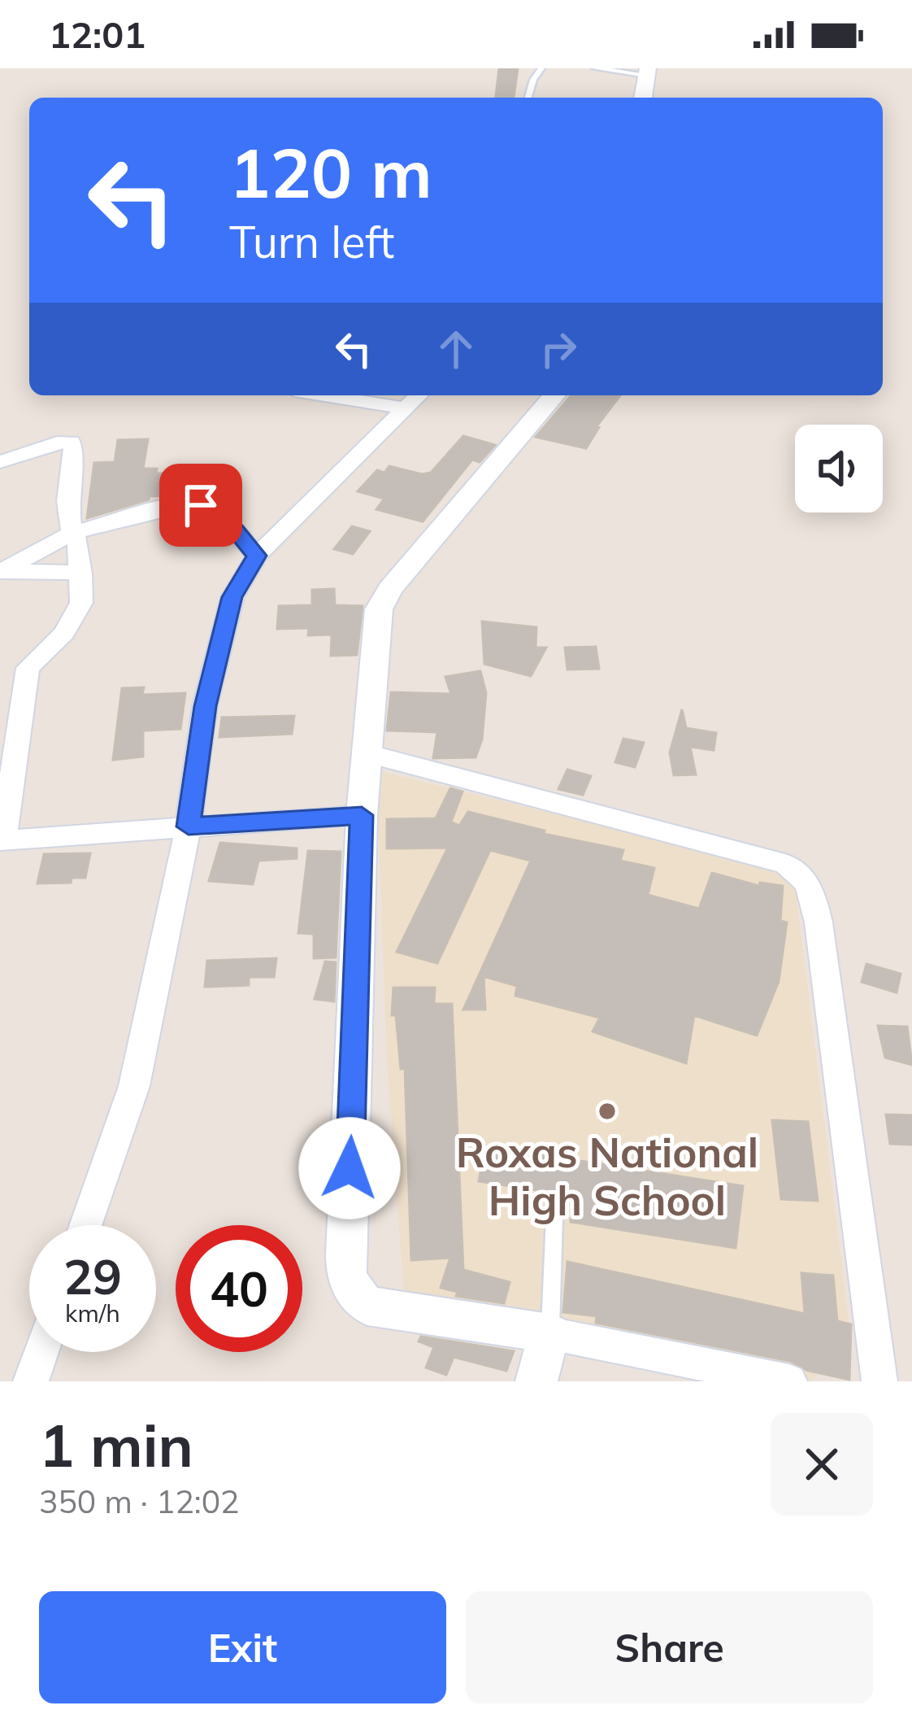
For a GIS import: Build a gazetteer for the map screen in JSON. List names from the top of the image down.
{
  "places": ["Roxas National High School"],
  "page": {
    "status": "12:01",
    "turn": ["120 m", "Turn left"],
    "speed": "29 km/h",
    "limit": "40",
    "heading": ["1 min", "350 m · 12:02"],
    "buttons": ["Exit", "Share"]
  }
}
